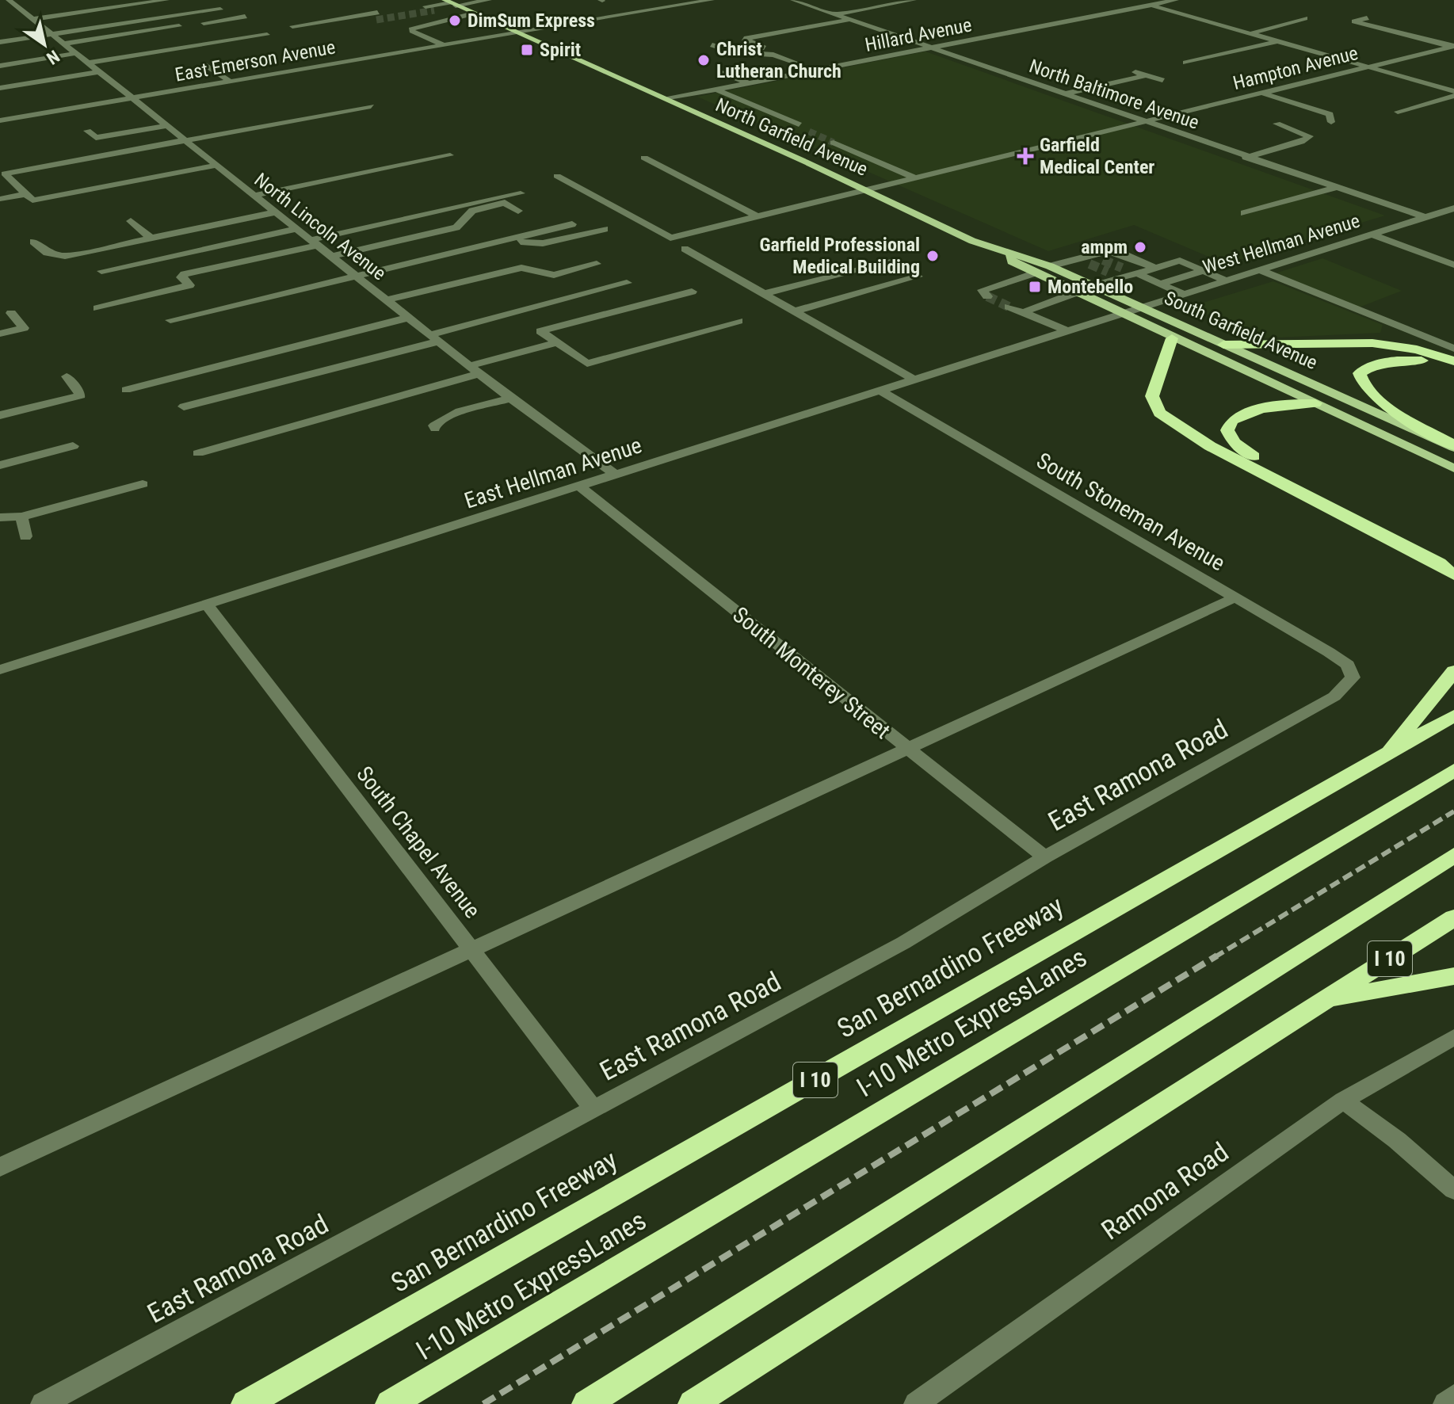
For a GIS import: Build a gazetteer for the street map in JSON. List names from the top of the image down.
{
  "streets": {
    "highway": ["I 10", "San Bernardino Freeway", "I-10 Metro ExpressLanes"],
    "main road": ["North Garfield Avenue", "South Garfield Avenue"],
    "street": [
      "Hillard Avenue",
      "East Emerson Avenue",
      "Hampton Avenue",
      "North Baltimore Avenue",
      "North Lincoln Avenue",
      "West Hellman Avenue",
      "East Hellman Avenue",
      "South Stoneman Avenue",
      "South Monterey Street",
      "East Ramona Road",
      "South Chapel Avenue",
      "Ramona Road"
    ]
  },
  "crossings": [
    ["Hillard Avenue", "North Baltimore Avenue"],
    ["Hillard Avenue", "North Garfield Avenue"],
    ["East Emerson Avenue", "North Garfield Avenue"],
    ["East Emerson Avenue", "North Lincoln Avenue"],
    ["Hampton Avenue", "North Baltimore Avenue"],
    ["North Baltimore Avenue", "West Hellman Avenue"],
    ["North Garfield Avenue", "West Hellman Avenue"],
    ["North Garfield Avenue", "South Garfield Avenue"],
    ["North Garfield Avenue", "East Hellman Avenue"],
    ["North Lincoln Avenue", "East Hellman Avenue"],
    ["West Hellman Avenue", "South Garfield Avenue"],
    ["West Hellman Avenue", "East Hellman Avenue"],
    ["South Garfield Avenue", "East Hellman Avenue"],
    ["East Hellman Avenue", "South Stoneman Avenue"],
    ["East Hellman Avenue", "South Monterey Street"],
    ["East Hellman Avenue", "South Chapel Avenue"],
    ["South Stoneman Avenue", "East Ramona Road"],
    ["South Monterey Street", "East Ramona Road"],
    ["East Ramona Road", "South Chapel Avenue"]
  ],
  "places": {
    "other": [
      "DimSum Express",
      "Christ Lutheran Church",
      "ampm",
      "Garfield Professional Medical Building"
    ],
    "transit": ["Spirit", "Montebello"],
    "health": ["Garfield Medical Center"]
  },
  "north": "bottom right"
}
